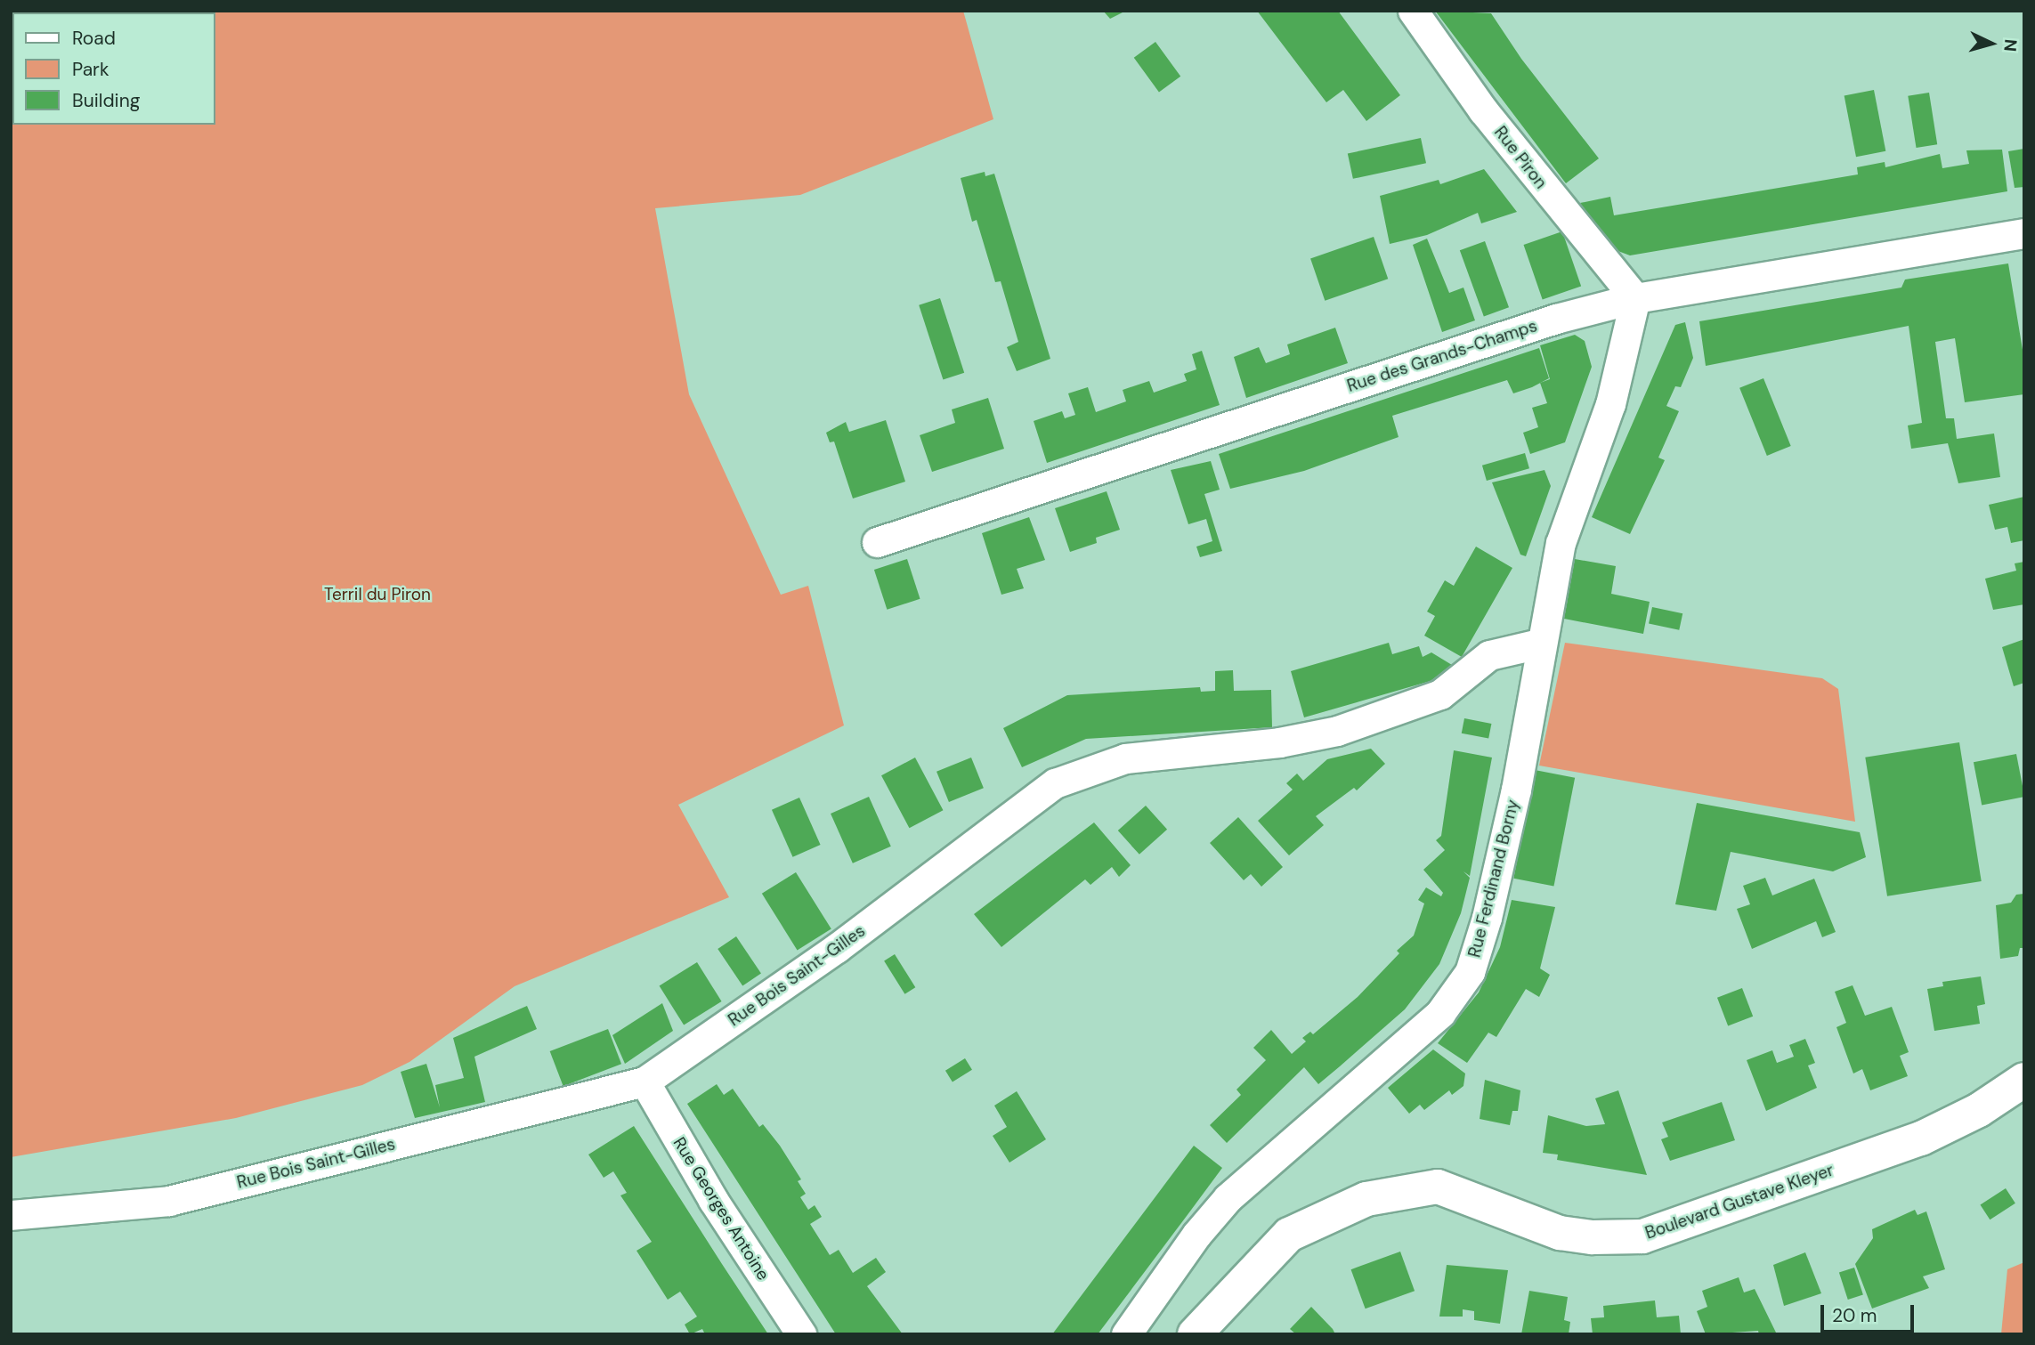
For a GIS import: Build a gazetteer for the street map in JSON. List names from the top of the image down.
{
  "streets": {
    "street": [
      "Rue Piron",
      "Rue des Grands-Champs",
      "Rue Ferdinand Borny",
      "Rue Bois Saint-Gilles",
      "Boulevard Gustave Kleyer",
      "Rue Georges Antoine"
    ]
  },
  "crossings": [
    ["Rue Piron", "Rue des Grands-Champs"],
    ["Rue Piron", "Rue Ferdinand Borny"],
    ["Rue des Grands-Champs", "Rue Ferdinand Borny"],
    ["Rue Ferdinand Borny", "Rue Bois Saint-Gilles"],
    ["Rue Bois Saint-Gilles", "Rue Georges Antoine"]
  ],
  "parks": ["Terril du Piron"],
  "legend": ["Road", "Park", "Building"],
  "scale_bar": "20 m",
  "north": "right"
}
